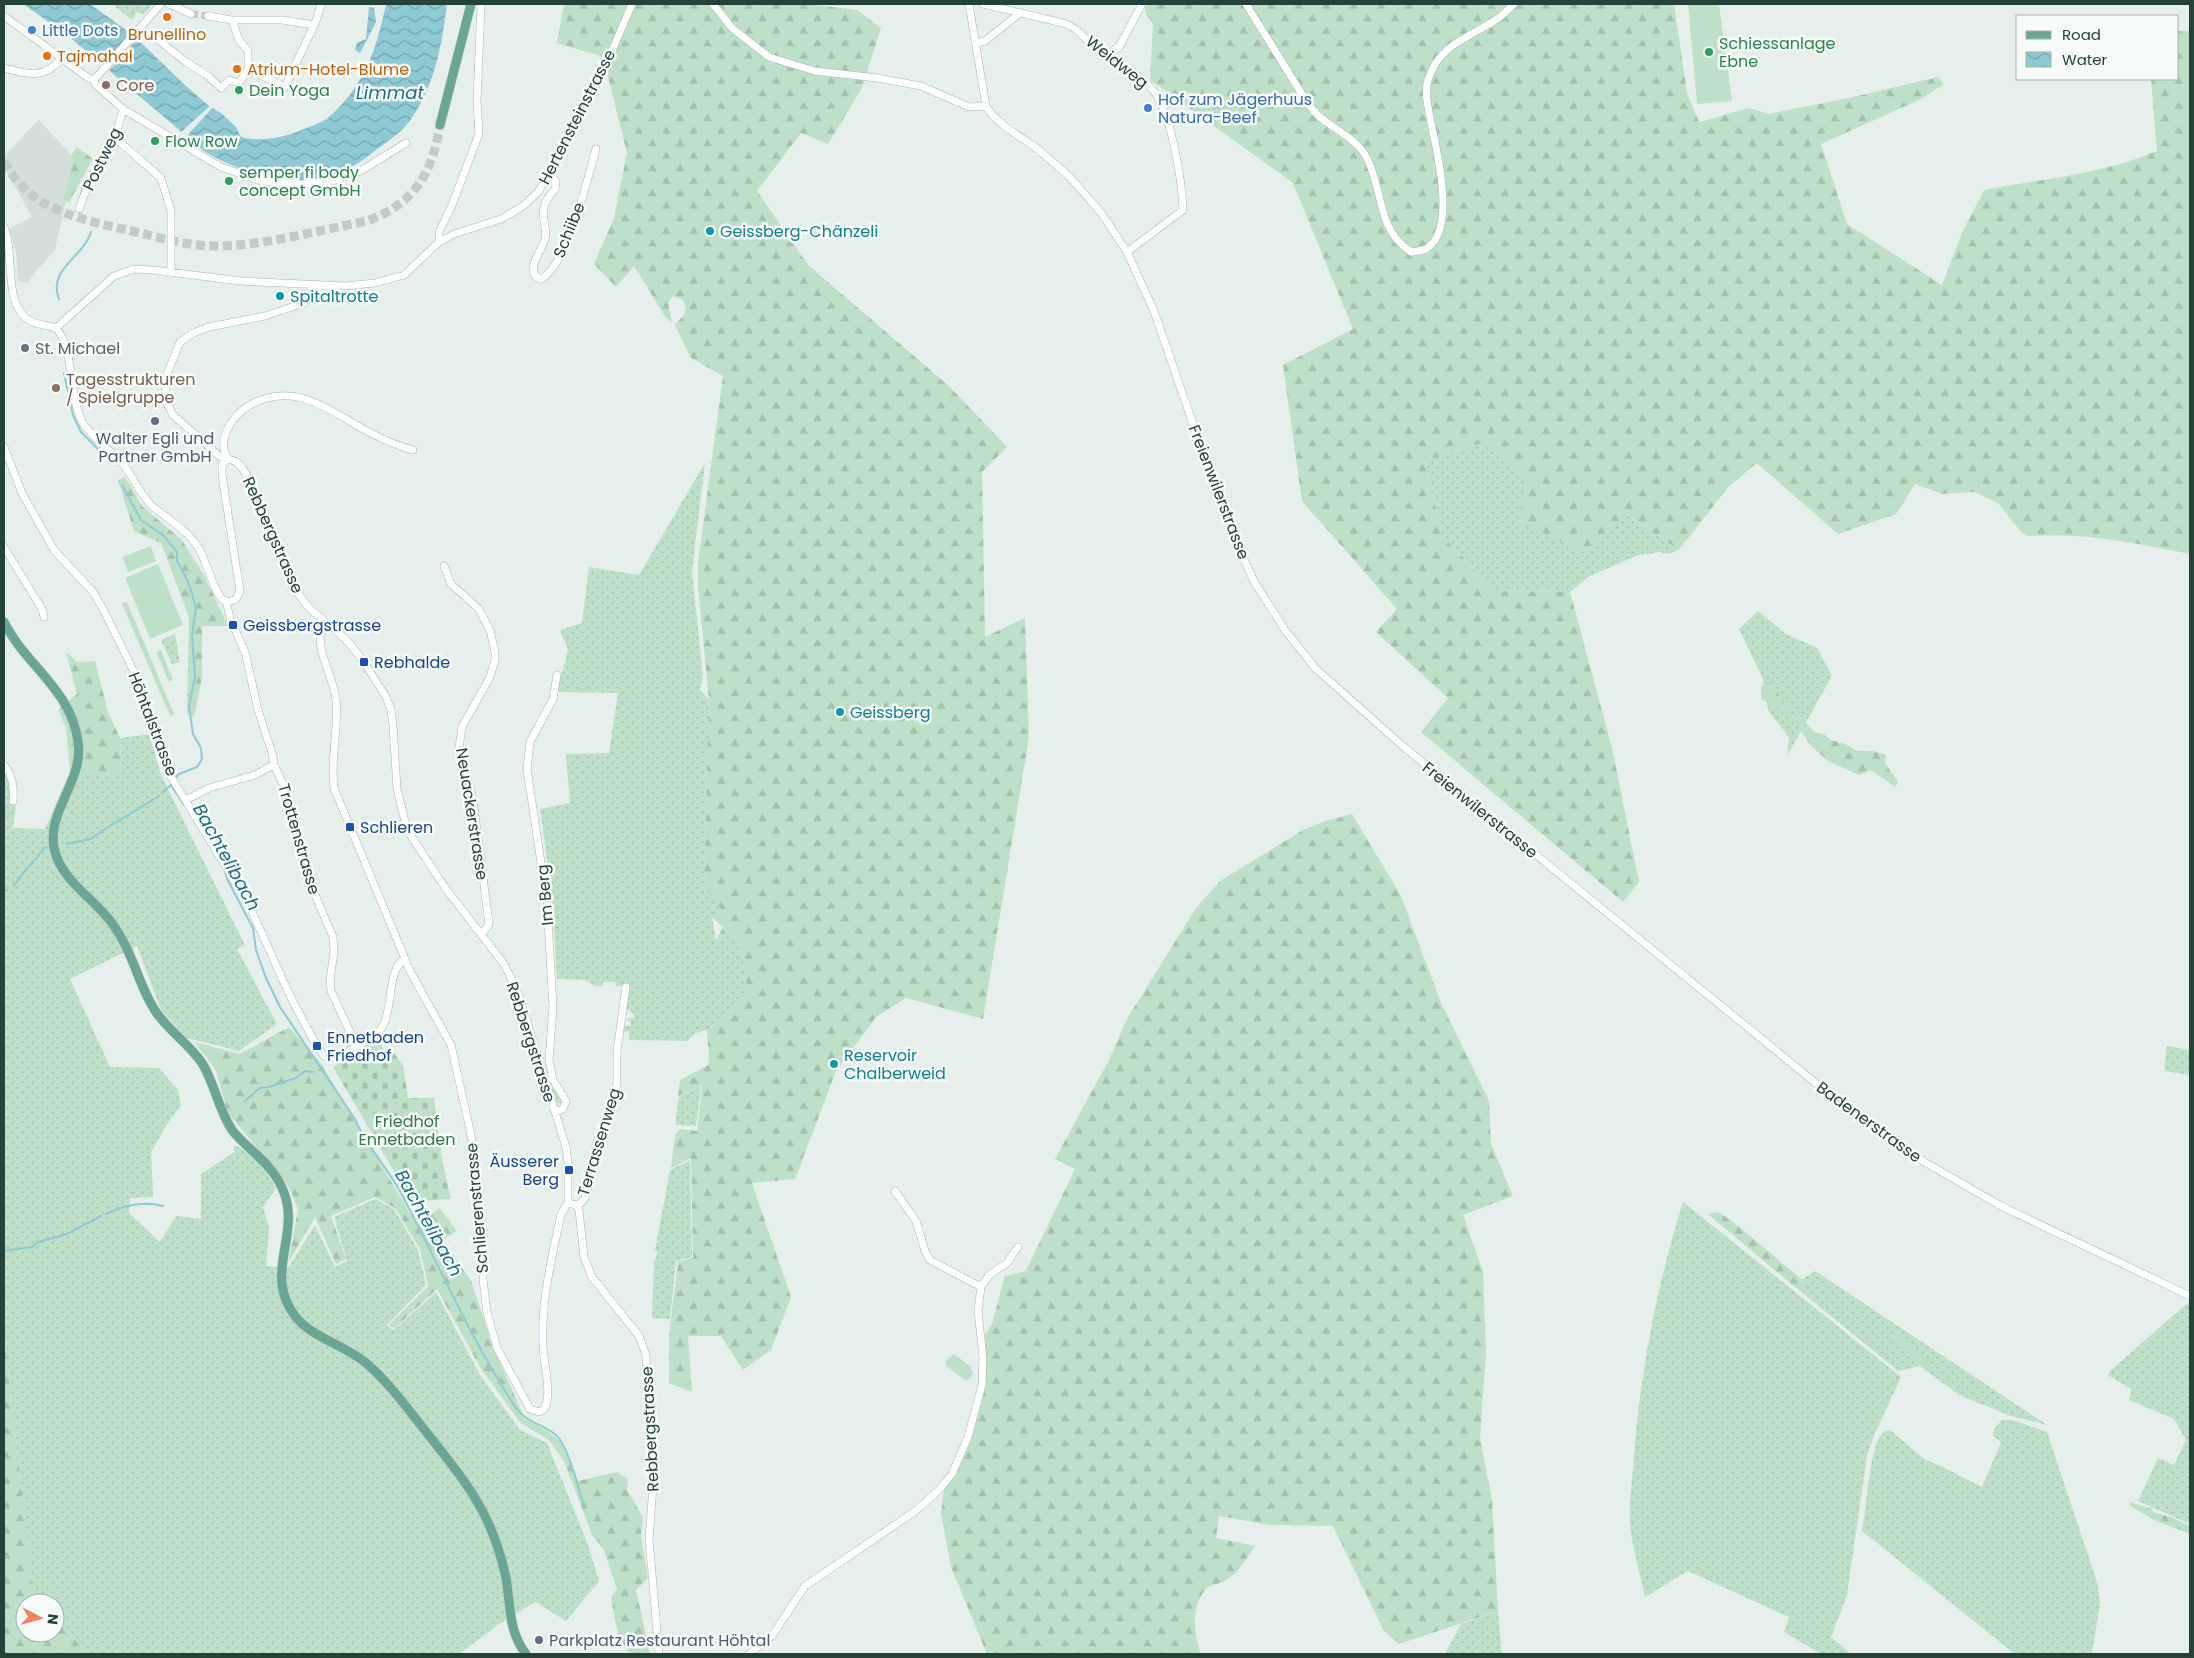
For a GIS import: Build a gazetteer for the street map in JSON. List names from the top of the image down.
{
  "streets": {
    "street": [
      "Weidweg",
      "Hertensteinstrasse",
      "Postweg",
      "Schiibe",
      "Freienwilerstrasse",
      "Rebbergstrasse",
      "Höhtalstrasse",
      "Neuackerstrasse",
      "Trottenstrasse",
      "Im Berg",
      "Badenerstrasse",
      "Terrassenweg",
      "Schlierenstrasse"
    ]
  },
  "crossings": [
    ["Weidweg", "Freienwilerstrasse"],
    ["Hertensteinstrasse", "Schiibe"],
    ["Hertensteinstrasse", "Rebbergstrasse"],
    ["Freienwilerstrasse", "Badenerstrasse"],
    ["Rebbergstrasse", "Neuackerstrasse"],
    ["Rebbergstrasse", "Im Berg"],
    ["Rebbergstrasse", "Terrassenweg"],
    ["Rebbergstrasse", "Schlierenstrasse"],
    ["Höhtalstrasse", "Trottenstrasse"]
  ],
  "water": ["Limmat", "Bachtelibach"],
  "parks": ["Friedhof Ennetbaden"],
  "places": {
    "other": [
      "Brunellino",
      "Little Dots",
      "Schiessanlage Ebne",
      "Tajmahal",
      "Atrium-Hotel-Blume",
      "Core",
      "Dein Yoga",
      "Hof zum Jägerhuus Natura-Beef",
      "Flow Row",
      "semper fi body concept GmbH",
      "Geissberg-Chänzeli",
      "Spitaltrotte",
      "St. Michael",
      "Tagesstrukturen / Spielgruppe",
      "Walter Egli und Partner GmbH",
      "Geissberg",
      "Reservoir Chalberweid",
      "Parkplatz Restaurant Höhtal"
    ],
    "transit": [
      "Geissbergstrasse",
      "Rebhalde",
      "Schlieren",
      "Ennetbaden Friedhof",
      "Äusserer Berg"
    ]
  },
  "legend": ["Road", "Water"],
  "north": "right"
}
